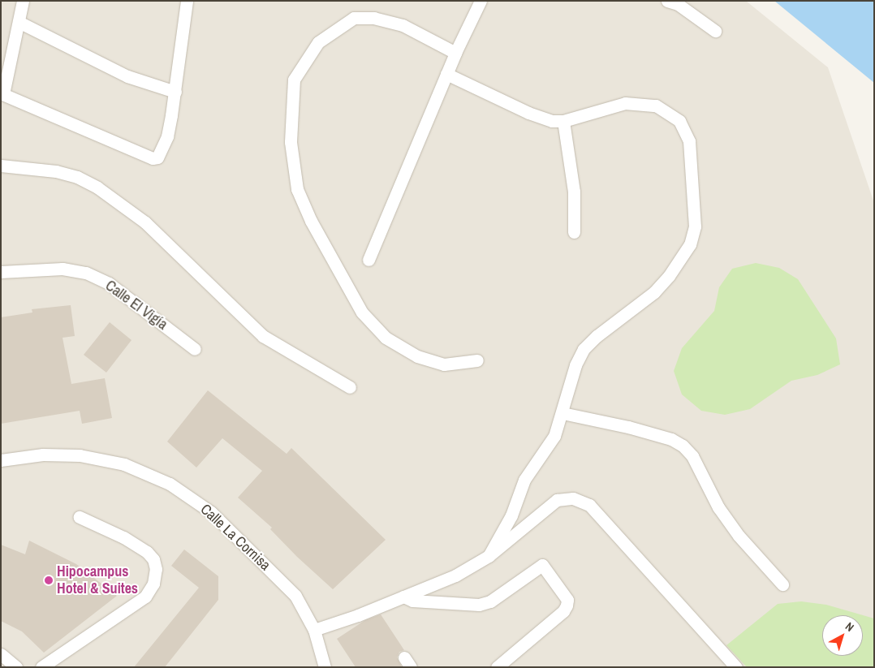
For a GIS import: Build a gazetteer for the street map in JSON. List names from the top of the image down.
{
  "streets": {
    "street": ["Calle El Vigía", "Calle La Cornisa"]
  },
  "places": ["Hipocampus Hotel & Suites"],
  "north": "top right"
}
